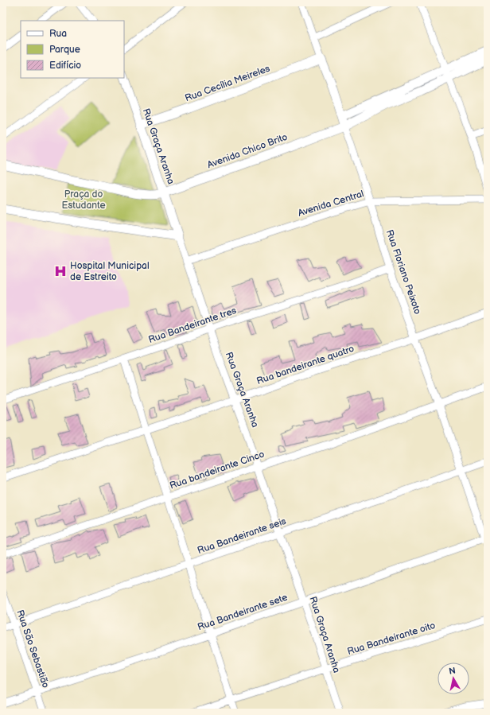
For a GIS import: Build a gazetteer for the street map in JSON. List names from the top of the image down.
{
  "streets": {
    "main road": [
      "Rua Cecília Meireles",
      "Rua Graça Aranha",
      "Avenida Chico Brito",
      "Rua Floriano Peixoto"
    ],
    "street": [
      "Avenida Central",
      "Rua Bandeirante tres",
      "Rua bandeirante quatro",
      "Rua bandeirante Cinco",
      "Rua Bandeirante seis",
      "Rua Bandeirante sete",
      "Rua Bandeirante oito",
      "Rua São Sebastião"
    ]
  },
  "crossings": [
    ["Rua Cecília Meireles", "Rua Graça Aranha"],
    ["Rua Cecília Meireles", "Rua Floriano Peixoto"],
    ["Rua Graça Aranha", "Avenida Chico Brito"],
    ["Rua Graça Aranha", "Avenida Central"],
    ["Rua Graça Aranha", "Rua Bandeirante tres"],
    ["Rua Graça Aranha", "Rua bandeirante quatro"],
    ["Rua Graça Aranha", "Rua bandeirante Cinco"],
    ["Rua Graça Aranha", "Rua Bandeirante seis"],
    ["Rua Graça Aranha", "Rua Bandeirante sete"],
    ["Rua Graça Aranha", "Rua Bandeirante oito"],
    ["Avenida Chico Brito", "Rua Floriano Peixoto"],
    ["Avenida Central", "Rua Floriano Peixoto"],
    ["Rua Floriano Peixoto", "Rua Bandeirante tres"],
    ["Rua Floriano Peixoto", "Rua bandeirante quatro"],
    ["Rua Floriano Peixoto", "Rua bandeirante Cinco"],
    ["Rua Floriano Peixoto", "Rua Bandeirante seis"],
    ["Rua Floriano Peixoto", "Rua Bandeirante sete"],
    ["Rua Bandeirante seis", "Rua São Sebastião"],
    ["Rua Bandeirante sete", "Rua São Sebastião"]
  ],
  "parks": ["Praça do Estudante"],
  "places": {
    "hospital": ["Hospital Municipal de Estreito"]
  },
  "legend": ["Rua", "Parque", "Edifício"],
  "north": "top"
}
